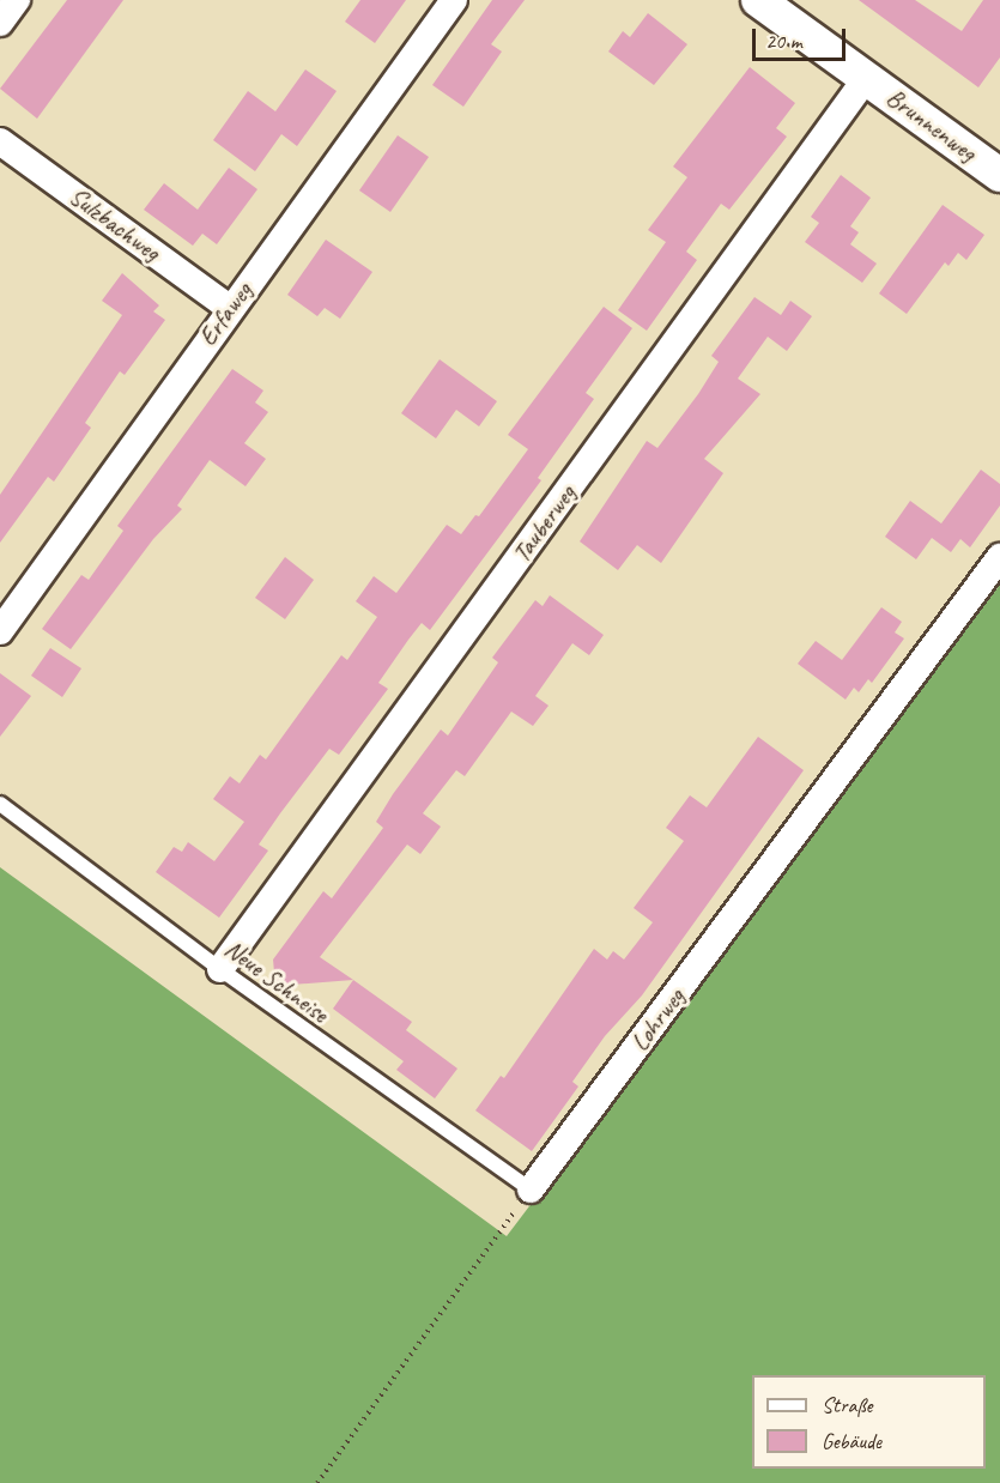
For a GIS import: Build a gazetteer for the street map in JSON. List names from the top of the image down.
{
  "streets": {
    "street": [
      "Brunnenweg",
      "Sulzbachweg",
      "Erfaweg",
      "Tauberweg",
      "Lohrweg"
    ],
    "lane": ["Neue Schneise"]
  },
  "crossings": [
    ["Brunnenweg", "Tauberweg"],
    ["Sulzbachweg", "Erfaweg"],
    ["Tauberweg", "Neue Schneise"],
    ["Neue Schneise", "Lohrweg"]
  ],
  "legend": ["Straße", "Gebäude"],
  "scale_bar": "20 m"
}
